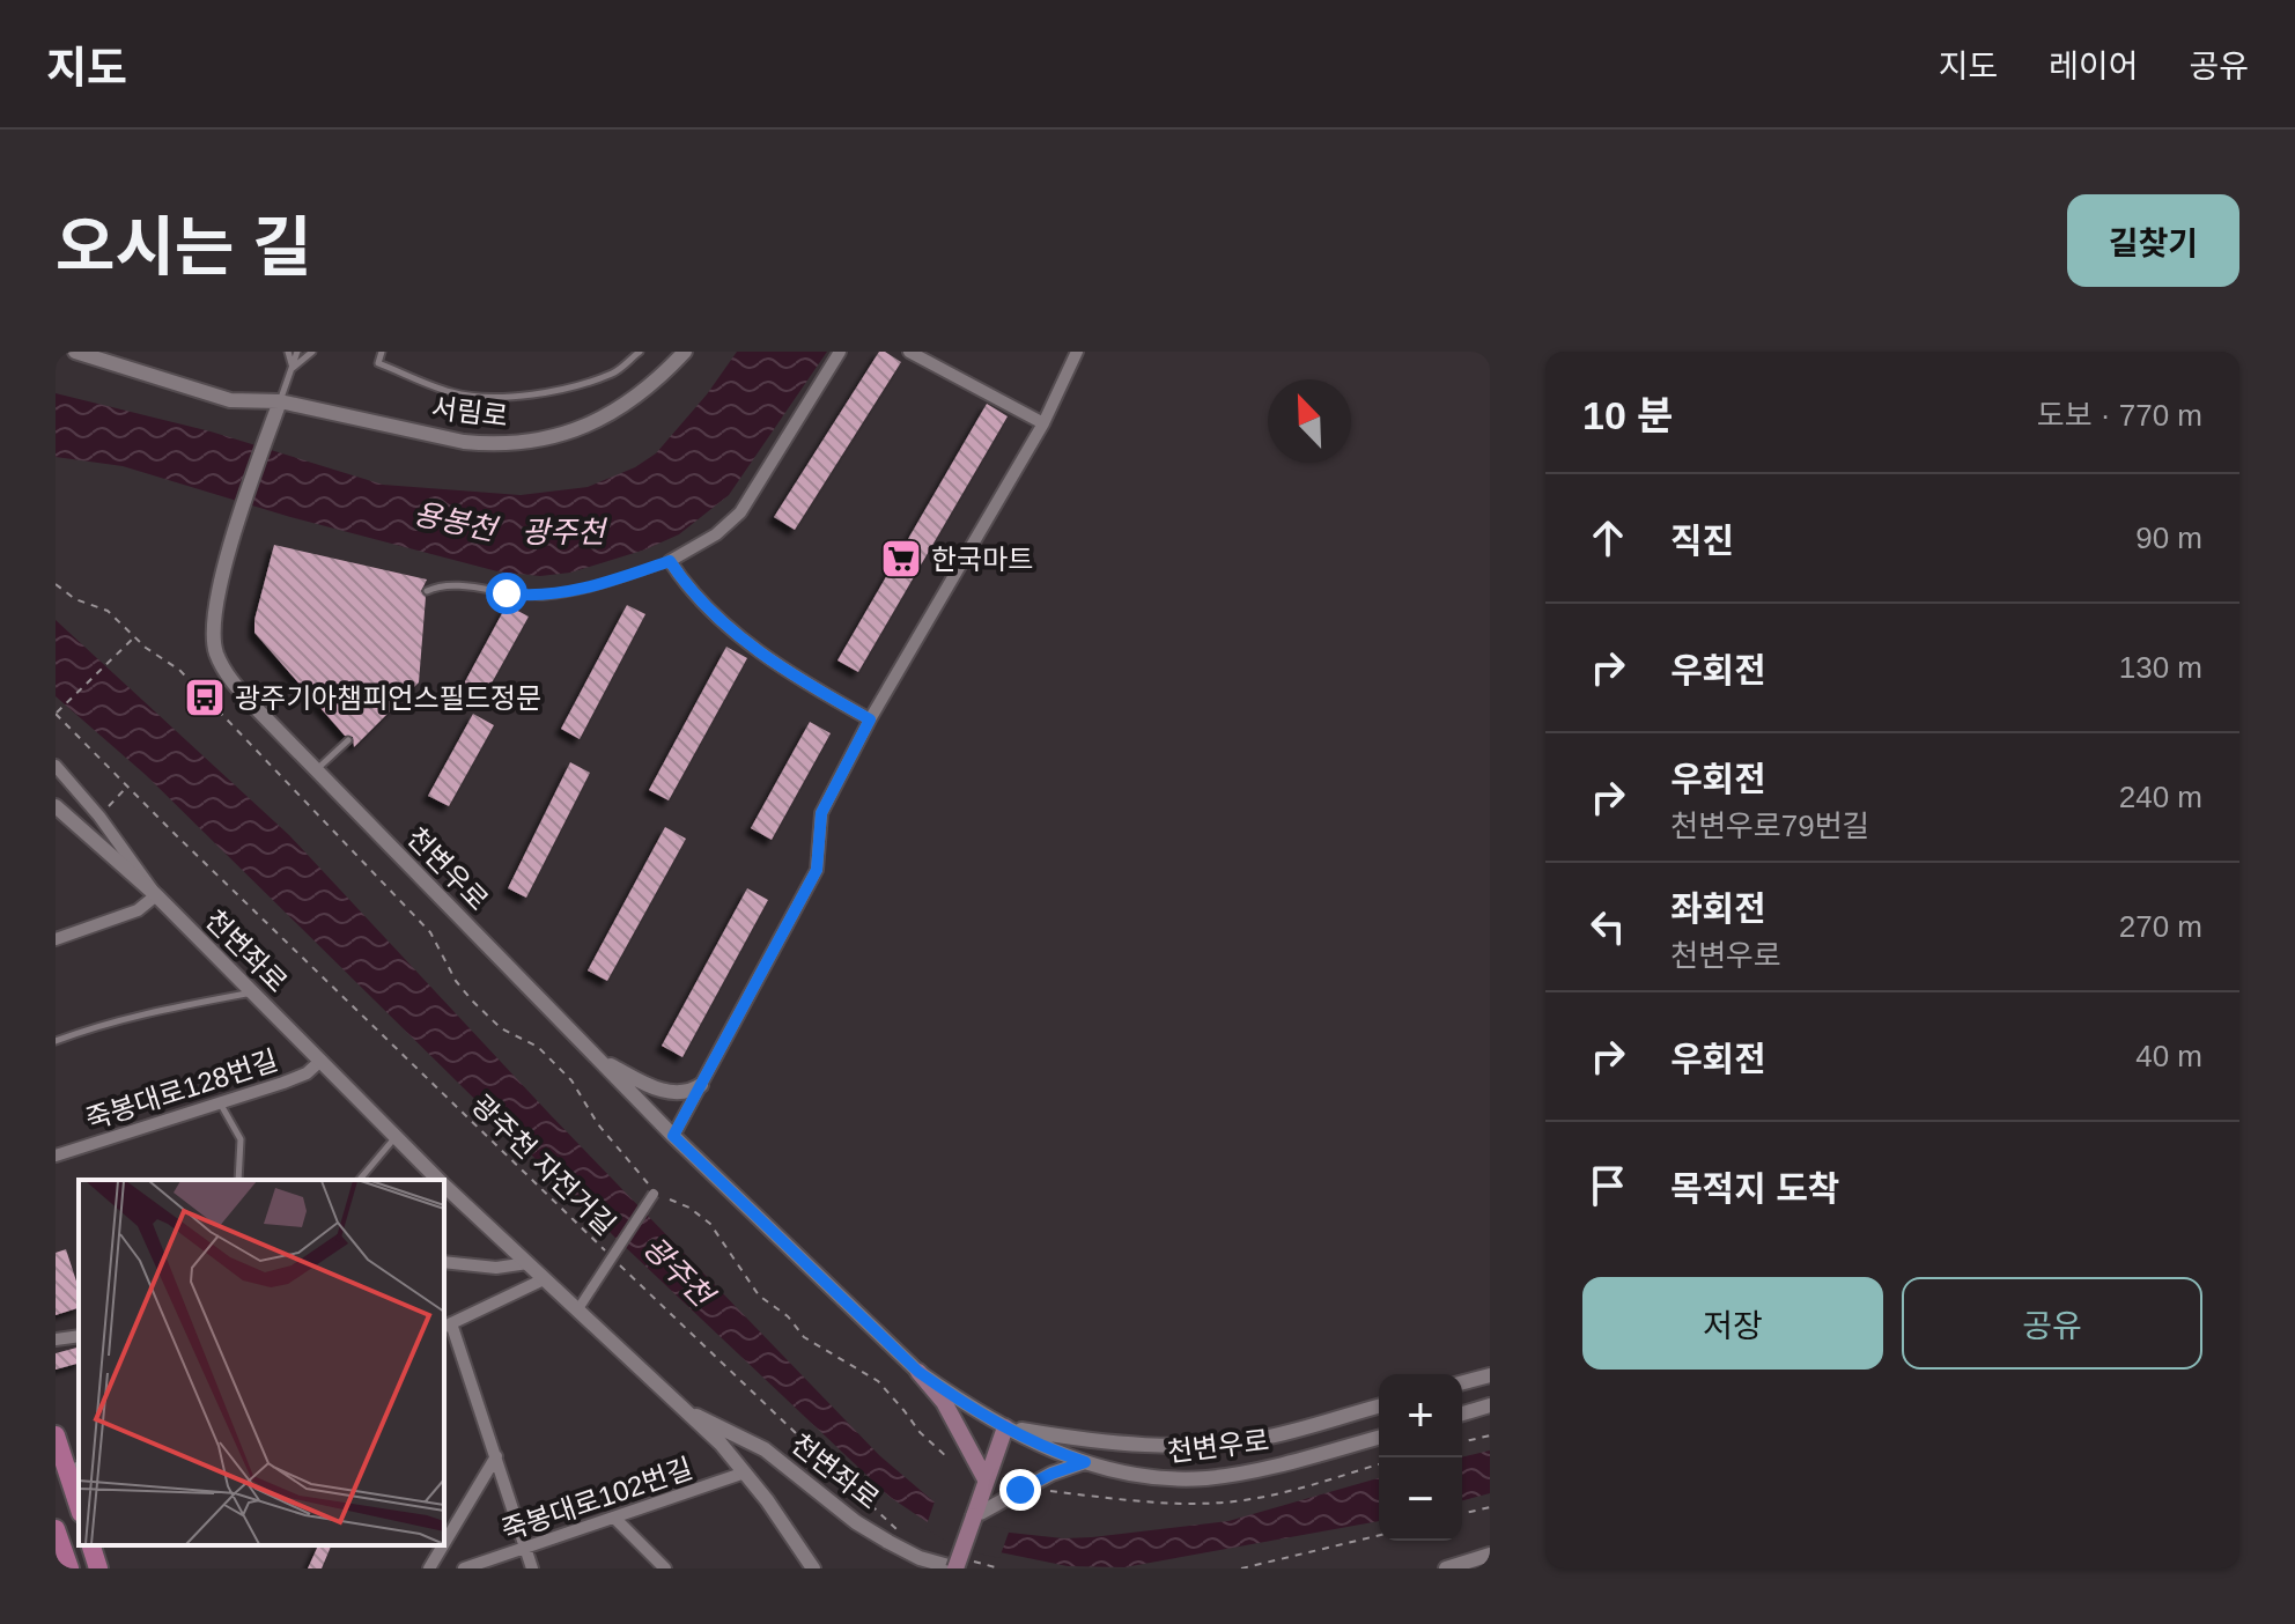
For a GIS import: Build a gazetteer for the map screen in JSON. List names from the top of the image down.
{
  "streets": {
    "street": [
      "서림로",
      "천변우로",
      "천변좌로",
      "죽봉대로128번길",
      "죽봉대로102번길"
    ],
    "path": ["광주천 자전거길"]
  },
  "crossings": [
    ["서림로", "천변우로"],
    ["천변좌로", "죽봉대로128번길"],
    ["천변좌로", "죽봉대로102번길"]
  ],
  "water": ["용봉천", "광주천"],
  "places": {
    "supermarket": ["한국마트"],
    "bus stop": ["광주기아챔피언스필드정문"]
  },
  "north": "top left",
  "page": {
    "header": "지도",
    "nav": ["지도", "레이어", "공유"],
    "title": "오시는 길",
    "buttons": [
      "길찾기",
      ["저장", "공유"]
    ],
    "heading": ["10 분", "도보 · 770 m"],
    "list": [
      ["직진", "90 m"],
      ["우회전", "130 m"],
      ["우회전", "천변우로79번길", "240 m"],
      ["좌회전", "천변우로", "270 m"],
      ["우회전", "40 m"],
      "목적지 도착"
    ],
    "map_buttons": ["+", "−"]
  }
}
